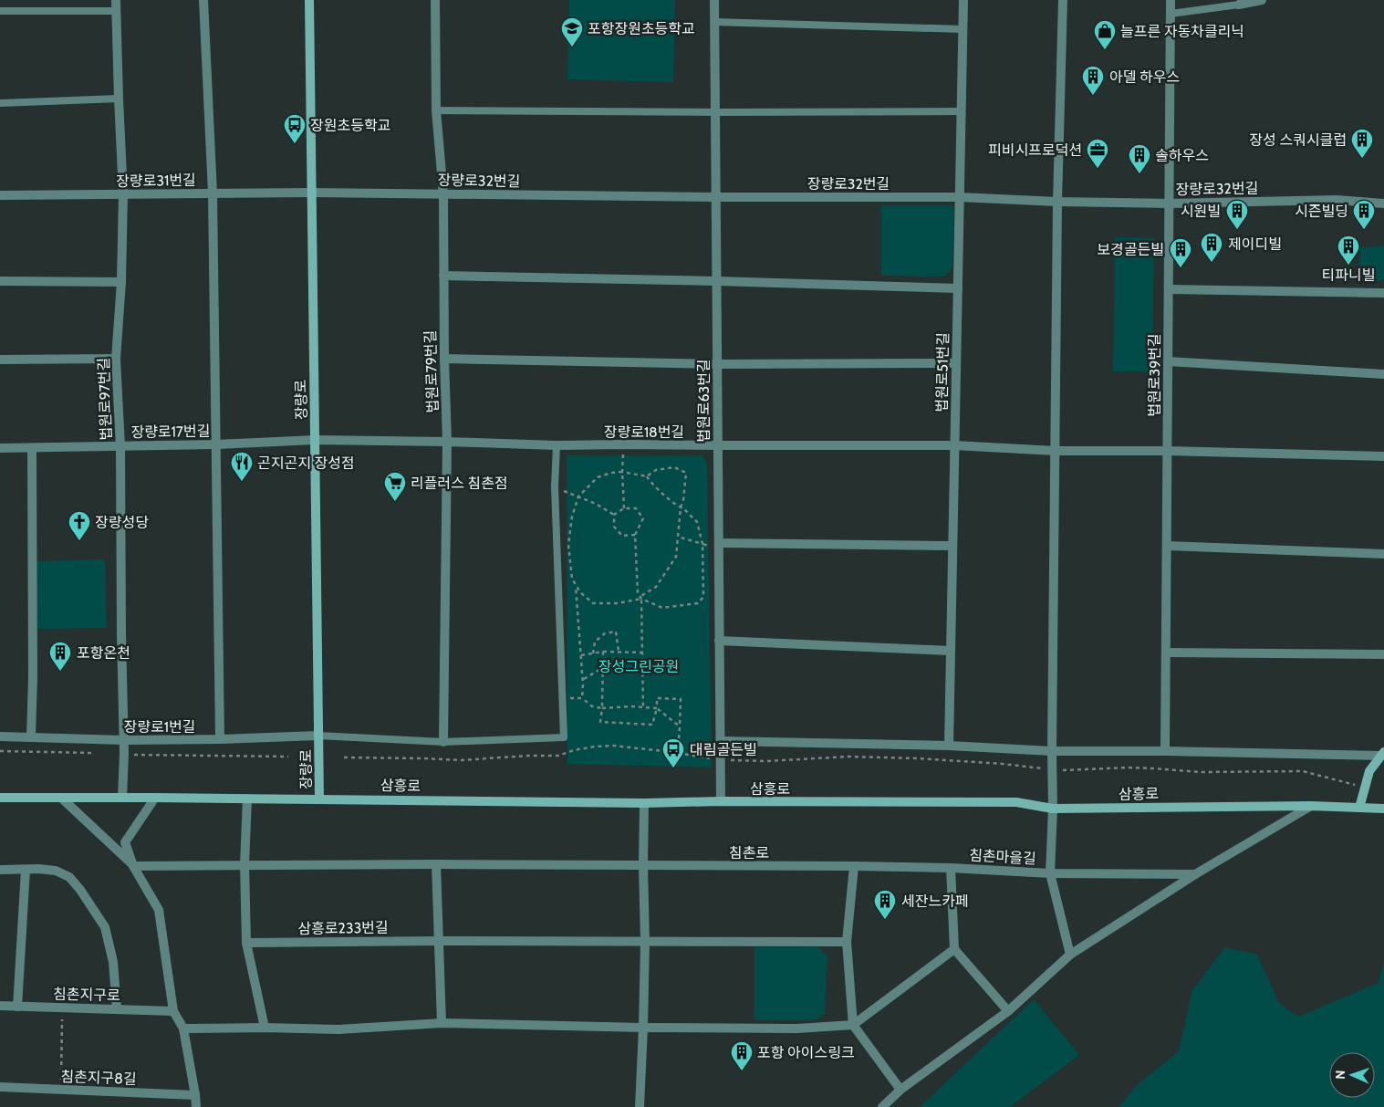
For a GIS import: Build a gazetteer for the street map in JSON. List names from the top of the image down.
{
  "streets": {
    "main road": ["장량로", "삼흥로"],
    "street": [
      "장량로31번길",
      "장량로32번길",
      "법원로79번길",
      "법원로51번길",
      "법원로39번길",
      "법원로97번길",
      "법원로63번길",
      "장량로17번길",
      "장량로18번길",
      "장량로1번길",
      "침촌로",
      "침촌마을길",
      "삼흥로233번길",
      "침촌지구로",
      "침촌지구8길"
    ]
  },
  "crossings": [
    ["장량로31번길", "장량로32번길"],
    ["장량로31번길", "법원로97번길"],
    ["장량로31번길", "장량로"],
    ["장량로32번길", "법원로79번길"],
    ["장량로32번길", "법원로51번길"],
    ["장량로32번길", "법원로39번길"],
    ["장량로32번길", "장량로"],
    ["장량로32번길", "법원로63번길"],
    ["법원로79번길", "장량로18번길"],
    ["법원로51번길", "장량로18번길"],
    ["법원로39번길", "장량로18번길"],
    ["법원로97번길", "장량로17번길"],
    ["법원로97번길", "장량로1번길"],
    ["법원로97번길", "삼흥로"],
    ["장량로", "장량로17번길"],
    ["장량로", "장량로18번길"],
    ["장량로", "장량로1번길"],
    ["장량로", "삼흥로"],
    ["법원로63번길", "장량로18번길"],
    ["법원로63번길", "삼흥로"],
    ["장량로17번길", "장량로18번길"],
    ["침촌로", "침촌마을길"]
  ],
  "parks": ["장성그린공원"],
  "places": {
    "school or university": ["포항장원초등학교"],
    "shop": ["늘프른 자동차클리닉"],
    "building": [
      "아델 하우스",
      "장성 스쿼시클럽",
      "솔하우스",
      "시원빌",
      "시즌빌딩",
      "제이디빌",
      "티파니빌",
      "보경골든빌",
      "포항온천",
      "세잔느카페",
      "포항 아이스링크"
    ],
    "bus stop": ["장원초등학교", "대림골든빌"],
    "office": ["피비시프로덕션"],
    "restaurant": ["곤지곤지 장성점"],
    "supermarket": ["리플러스 침촌점"],
    "church": ["장량성당"]
  },
  "north": "left"
}
